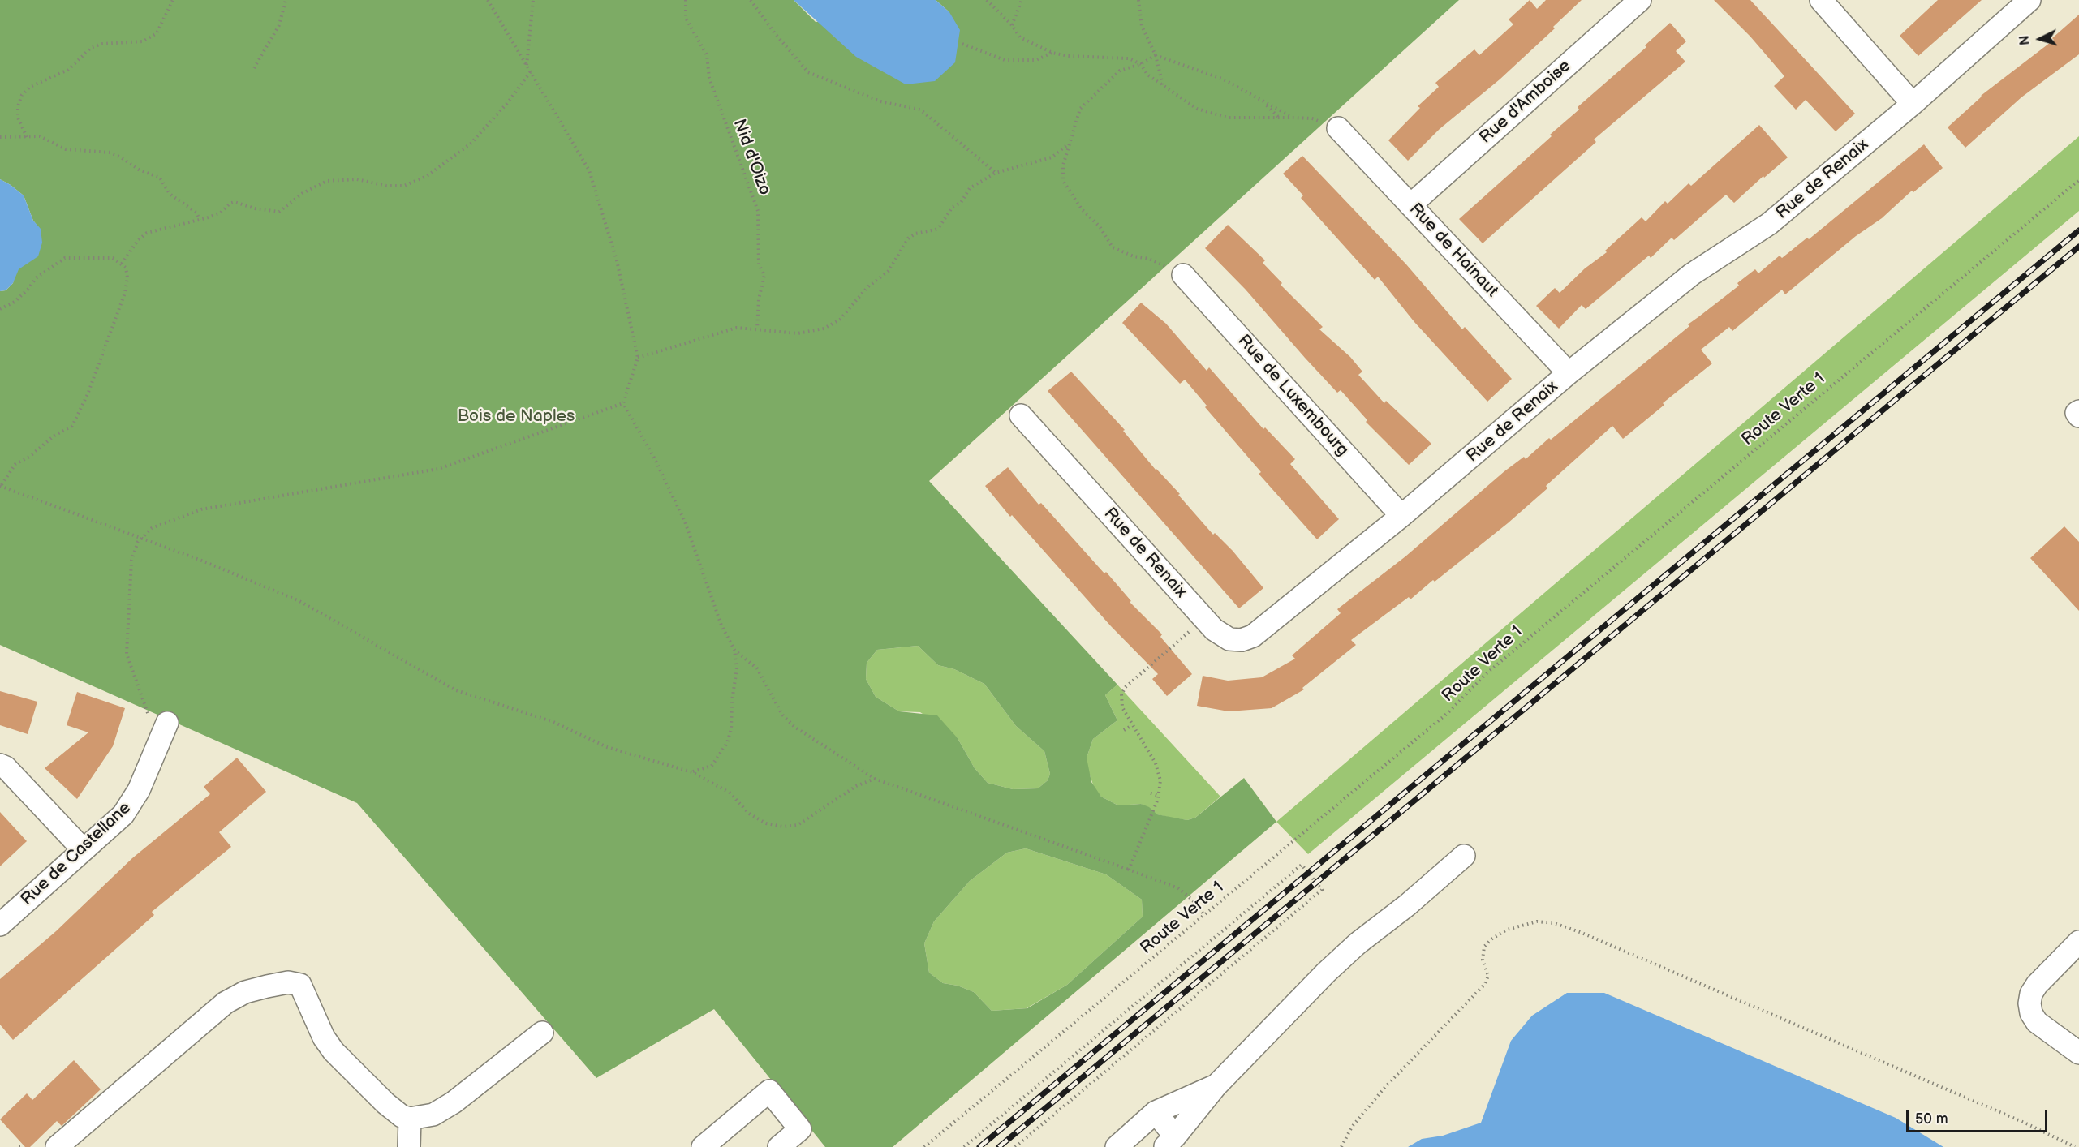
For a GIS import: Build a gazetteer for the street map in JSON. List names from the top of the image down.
{
  "streets": {
    "street": [
      "Rue d'Amboise",
      "Rue de Renaix",
      "Rue de Hainaut",
      "Rue de Luxembourg",
      "Rue de Castellane"
    ],
    "path": ["Nid d'Oizo", "Route Verte 1"]
  },
  "crossings": [
    ["Rue d'Amboise", "Rue de Hainaut"],
    ["Rue de Renaix", "Rue de Hainaut"],
    ["Rue de Renaix", "Rue de Luxembourg"]
  ],
  "parks": ["Bois de Naples"],
  "scale_bar": "50 m",
  "north": "left"
}
